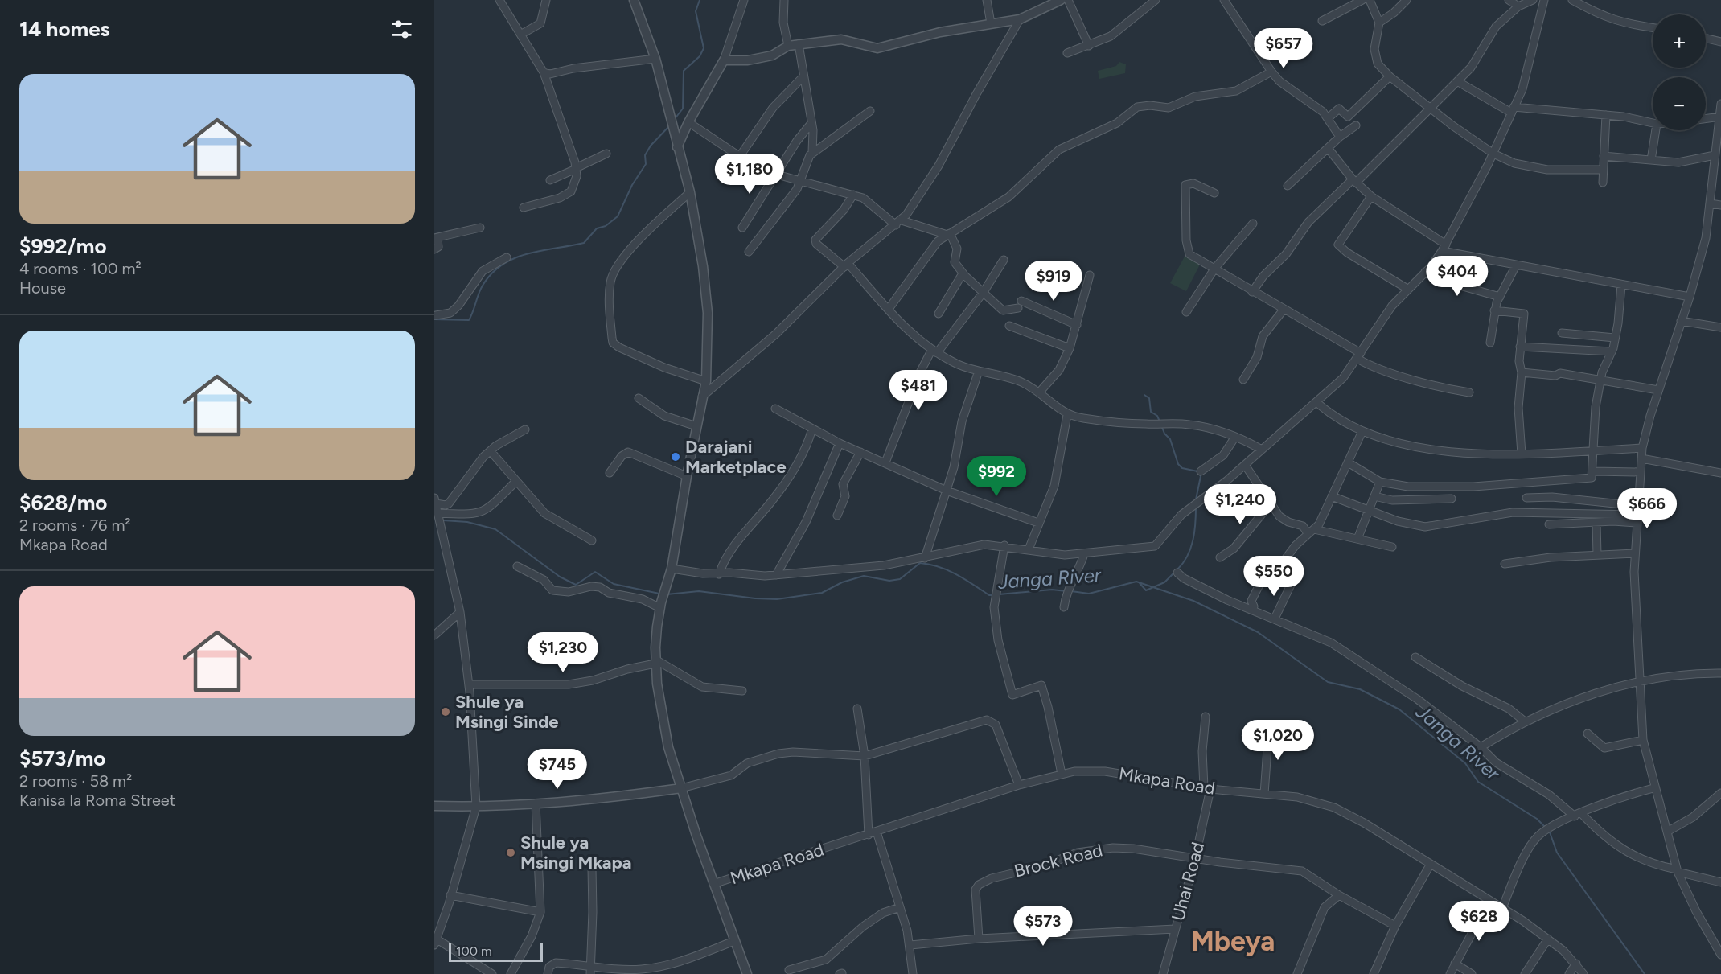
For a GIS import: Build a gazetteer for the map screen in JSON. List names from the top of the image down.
{
  "streets": {
    "street": ["Mkapa Road", "Brock Road", "Uhai Road"]
  },
  "crossings": [
    ["Mkapa Road", "Uhai Road"],
    ["Brock Road", "Uhai Road"]
  ],
  "districts": ["Mbeya"],
  "water": ["Janga River"],
  "places": ["Darajani Marketplace", "Shule ya Msingi Sinde", "Shule ya Msingi Mkapa"],
  "scale_bar": "100 m",
  "page": {
    "heading": "14 homes",
    "map_buttons": ["+", "−"],
    "price": [
      "$657",
      "$1,180",
      "$404",
      "$919",
      "$481",
      "$992",
      "$1,240",
      "$666",
      "$550",
      "$1,230",
      "$1,020",
      "$745",
      "$628",
      "$573"
    ],
    "list": [
      {
        "name": "$992/mo",
        "note": "4 rooms · 100 m² · House"
      },
      {
        "name": "$628/mo",
        "note": "2 rooms · 76 m² · Mkapa Road"
      },
      {
        "name": "$573/mo",
        "note": "2 rooms · 58 m² · Kanisa la Roma Street"
      }
    ],
    "scale": "100 m"
  }
}
